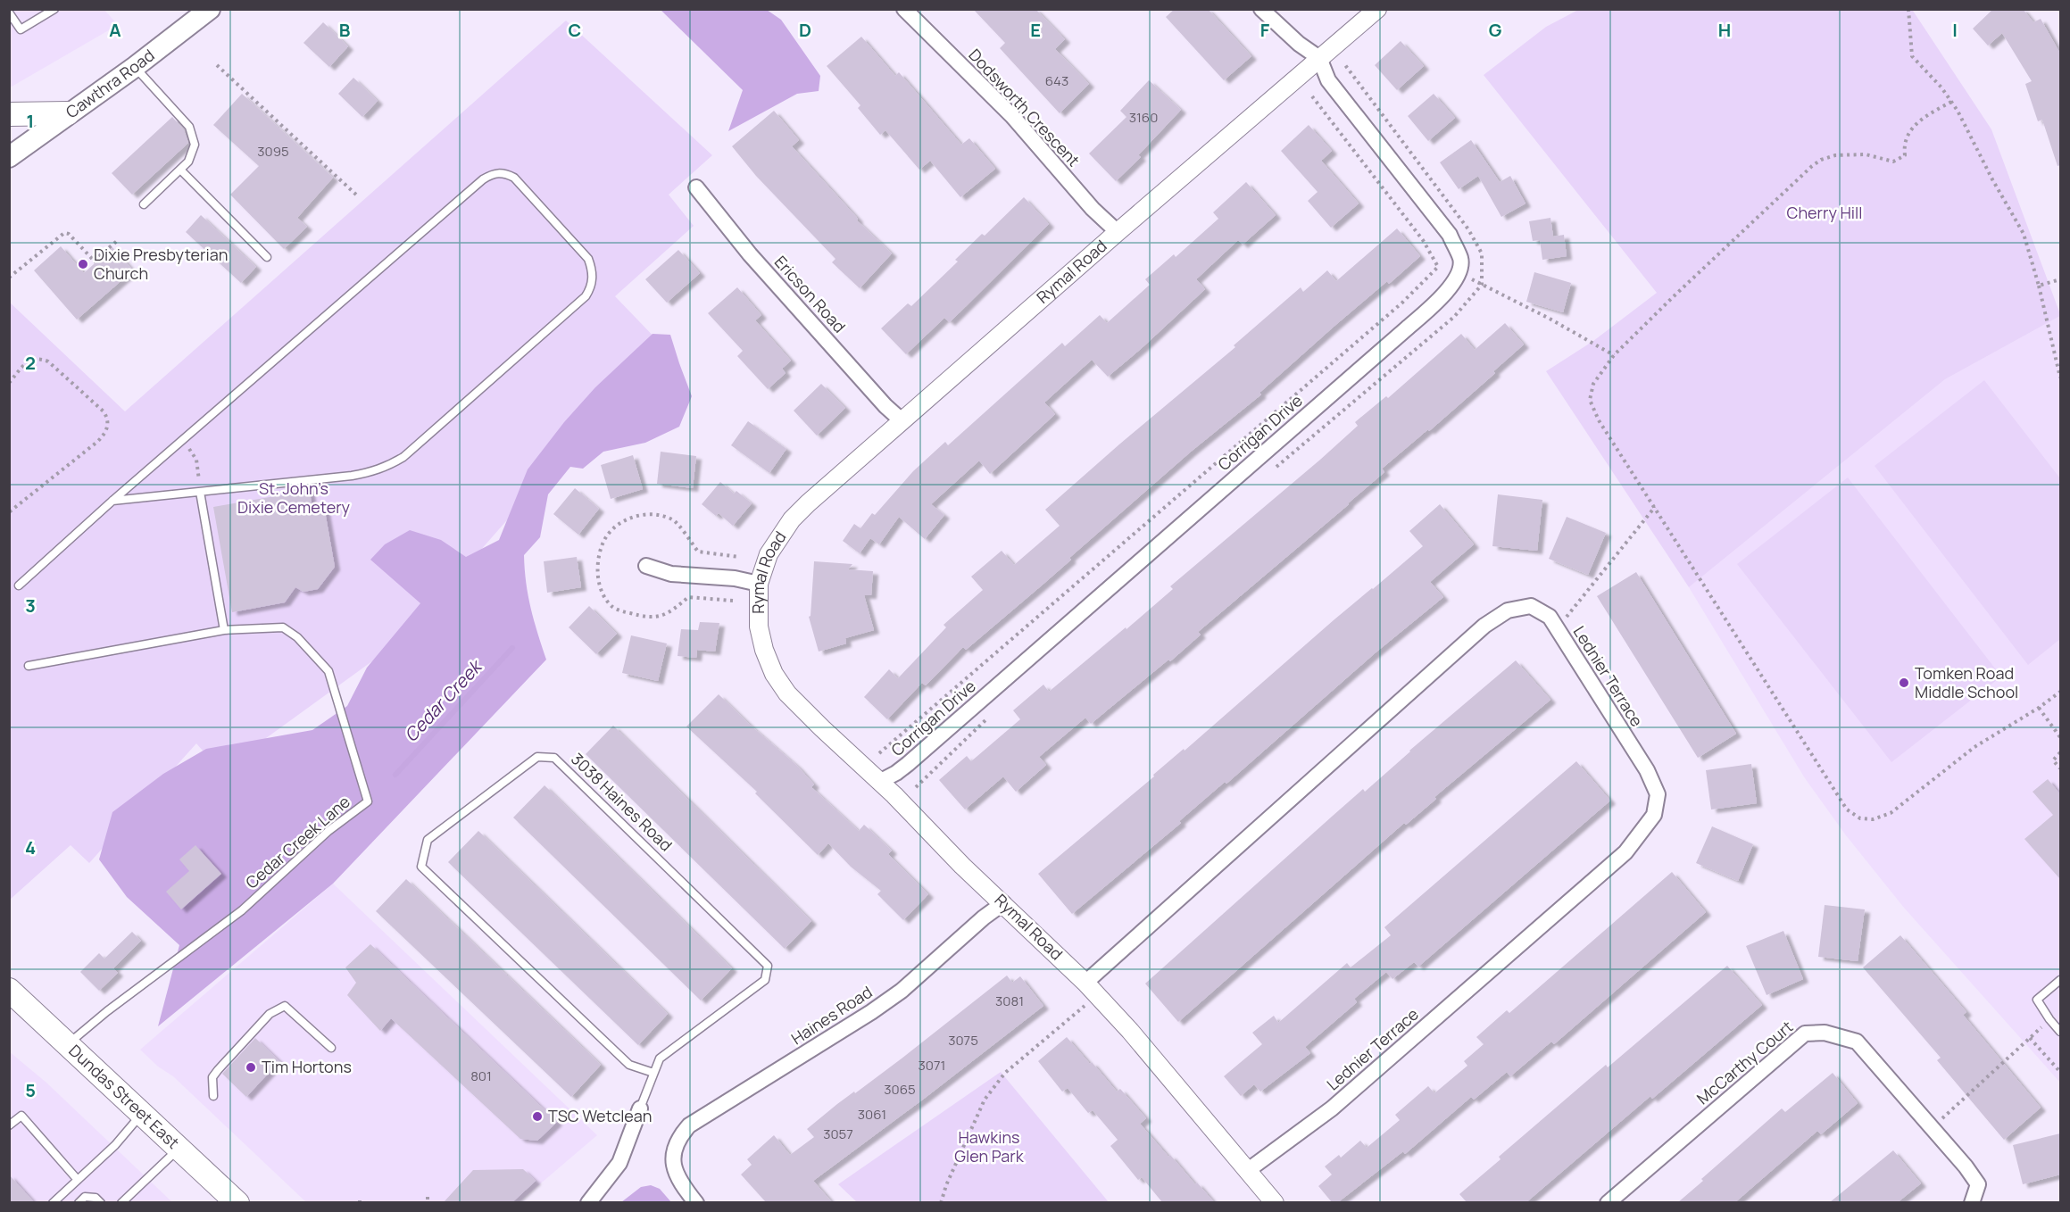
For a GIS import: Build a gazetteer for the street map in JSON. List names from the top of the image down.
{
  "streets": {
    "main road": ["Cawthra Road", "Dundas Street East"],
    "street": [
      "Dodsworth Crescent",
      "Rymal Road",
      "Ericson Road",
      "Corrigan Drive",
      "Lednier Terrace",
      "Haines Road",
      "McCarthy Court"
    ],
    "lane": ["3038 Haines Road", "Cedar Creek Lane"]
  },
  "crossings": [
    ["Dodsworth Crescent", "Rymal Road"],
    ["Rymal Road", "Ericson Road"],
    ["Rymal Road", "Corrigan Drive"],
    ["Rymal Road", "Lednier Terrace"],
    ["Rymal Road", "Haines Road"],
    ["Cedar Creek Lane", "Dundas Street East"]
  ],
  "water": ["Cedar Creek"],
  "parks": ["Cherry Hill", "St. John’s Dixie Cemetery", "Hawkins Glen Park"],
  "places": [
    "Dixie Presbyterian Church",
    "Tomken Road Middle School",
    "Tim Hortons",
    "TSC Wetclean"
  ],
  "house_numbers": [
    "643",
    "3160",
    "3095",
    "3081",
    "3075",
    "3071",
    "801",
    "3065",
    "3061",
    "3057"
  ],
  "grid": {
    "columns": [
      "A",
      "B",
      "C",
      "D",
      "E",
      "F",
      "G",
      "H",
      "I"
    ],
    "rows": [
      "1",
      "2",
      "3",
      "4",
      "5"
    ]
  }
}
